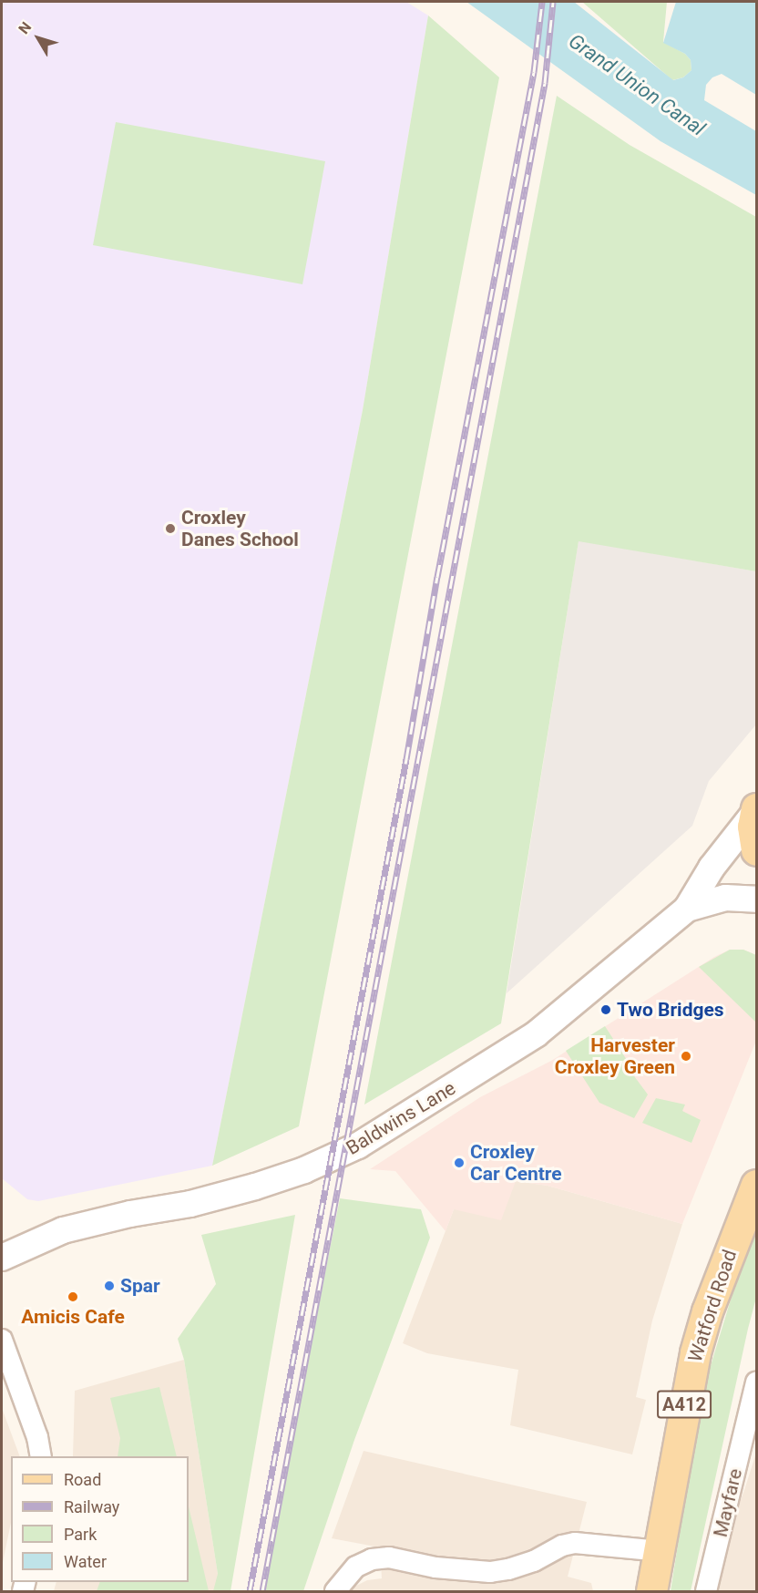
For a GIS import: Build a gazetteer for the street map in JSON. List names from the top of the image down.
{
  "streets": {
    "main road": ["Watford Road", "A412"],
    "street": ["Baldwins Lane", "Mayfare"]
  },
  "water": ["Grand Union Canal"],
  "places": [
    "Croxley Danes School",
    "Two Bridges",
    "Harvester Croxley Green",
    "Croxley Car Centre",
    "Spar",
    "Amicis Cafe"
  ],
  "legend": [
    "Road",
    "Railway",
    "Park",
    "Water"
  ],
  "north": "top left"
}
